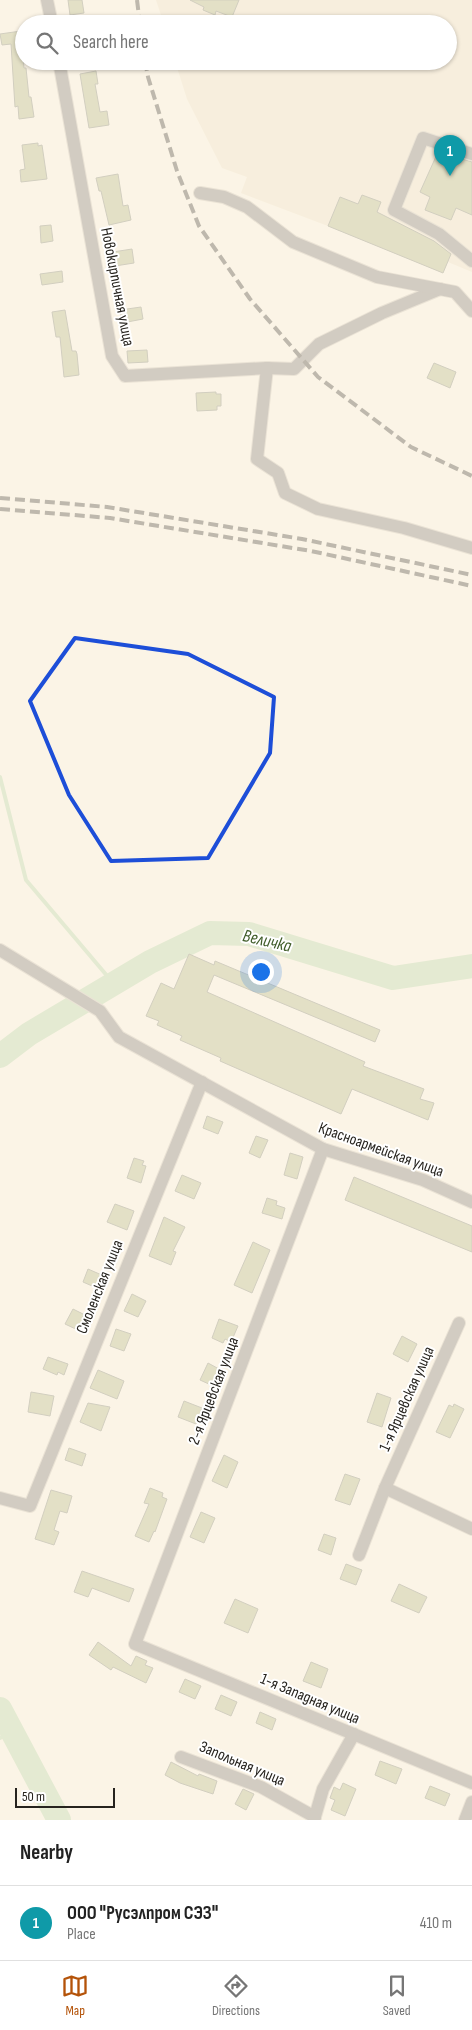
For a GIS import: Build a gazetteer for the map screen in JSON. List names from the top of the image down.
{
  "streets": {
    "street": [
      "Новокирпичная улица",
      "Красноармейская улица",
      "Смоленская улица",
      "2-я Ярцевская улица",
      "1-я Ярцевская улица",
      "1-я Западная улица",
      "Запольная улица"
    ]
  },
  "crossings": [
    ["Красноармейская улица", "Смоленская улица"],
    ["Красноармейская улица", "2-я Ярцевская улица"],
    ["2-я Ярцевская улица", "1-я Западная улица"],
    ["1-я Западная улица", "Запольная улица"]
  ],
  "water": ["Величка"],
  "scale_bar": "50 m",
  "page": {
    "search": "Search here",
    "pins": "1",
    "scale": "50 m",
    "heading": "Nearby",
    "list": [
      {
        "mark": "1",
        "name": "ООО \"Русэлпром СЭЗ\"",
        "note": "Place",
        "value": "410 m"
      }
    ],
    "nav": ["Map", "Directions", "Saved"]
  }
}
